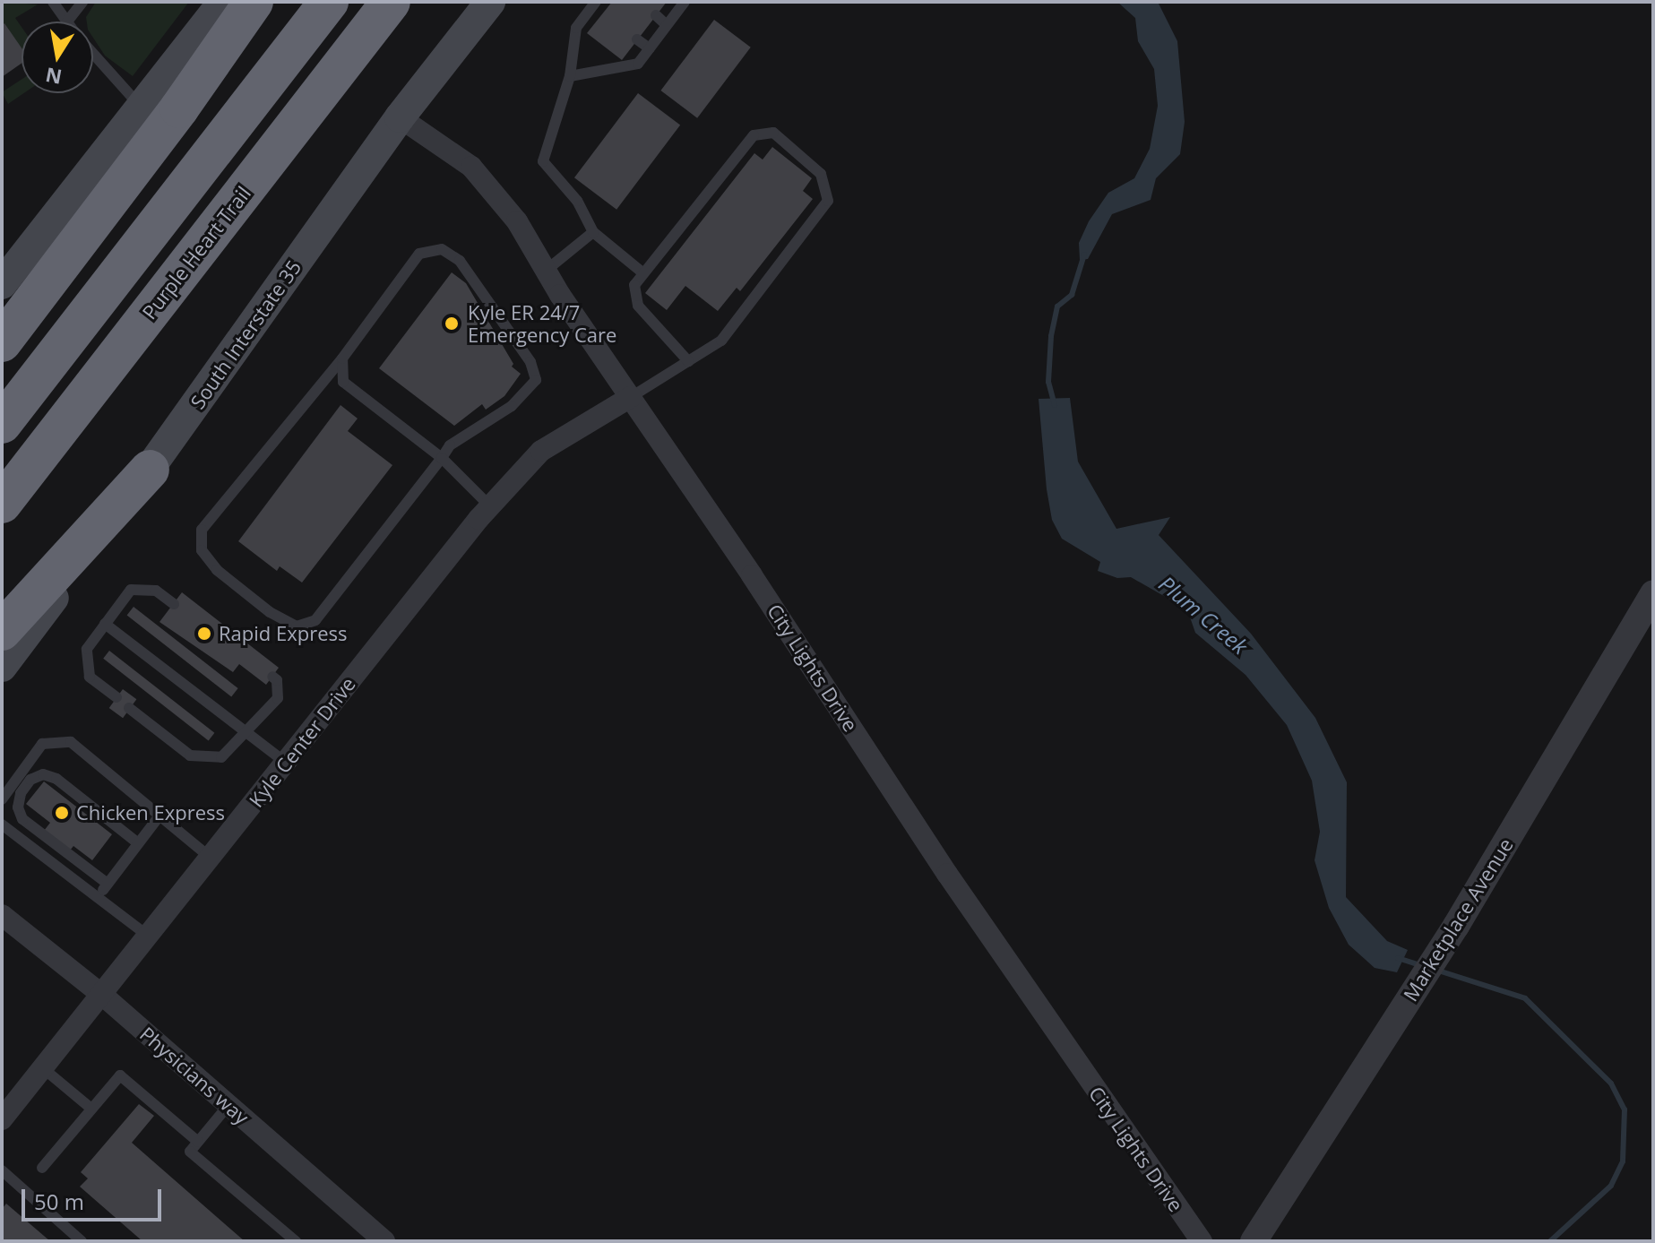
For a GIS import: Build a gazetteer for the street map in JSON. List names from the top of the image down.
{
  "streets": {
    "highway": ["Purple Heart Trail"],
    "main road": ["South Interstate 35"],
    "street": [
      "City Lights Drive",
      "Kyle Center Drive",
      "Marketplace Avenue",
      "Physicians way"
    ]
  },
  "crossings": [
    ["South Interstate 35", "City Lights Drive"],
    ["City Lights Drive", "Kyle Center Drive"],
    ["Kyle Center Drive", "Physicians way"]
  ],
  "water": ["Plum Creek"],
  "places": ["Kyle ER 24/7 Emergency Care", "Rapid Express", "Chicken Express"],
  "scale_bar": "50 m",
  "north": "bottom"
}
